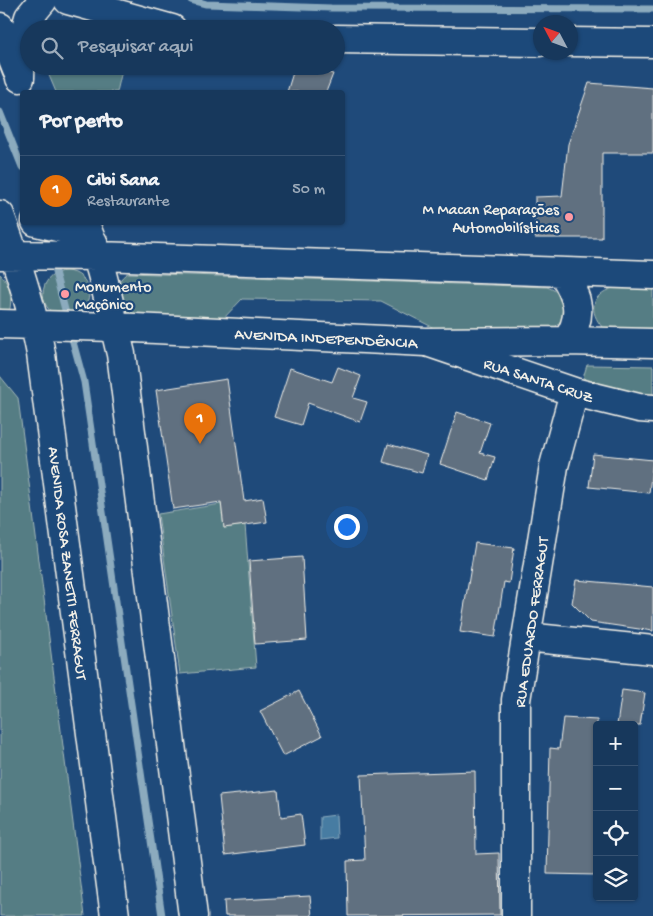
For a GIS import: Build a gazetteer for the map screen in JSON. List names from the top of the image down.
{
  "streets": {
    "main road": [
      "AVENIDA INDEPENDÊNCIA",
      "RUA SANTA CRUZ",
      "AVENIDA ROSA ZANETTI FERRAGUT",
      "RUA EDUARDO FERRAGUT"
    ]
  },
  "crossings": [
    ["AVENIDA INDEPENDÊNCIA", "RUA SANTA CRUZ"],
    ["AVENIDA INDEPENDÊNCIA", "AVENIDA ROSA ZANETTI FERRAGUT"],
    ["RUA SANTA CRUZ", "RUA EDUARDO FERRAGUT"]
  ],
  "places": ["M Macan Reparações Automobilísticas", "Monumento Maçônico"],
  "north": "top left",
  "page": {
    "search": "Pesquisar aqui",
    "heading": "Por perto",
    "list": [
      {
        "mark": "1",
        "name": "Cibi Sana",
        "note": "Restaurante",
        "value": "50 m"
      }
    ],
    "pins": "1",
    "map_buttons": ["+", "−"]
  }
}
